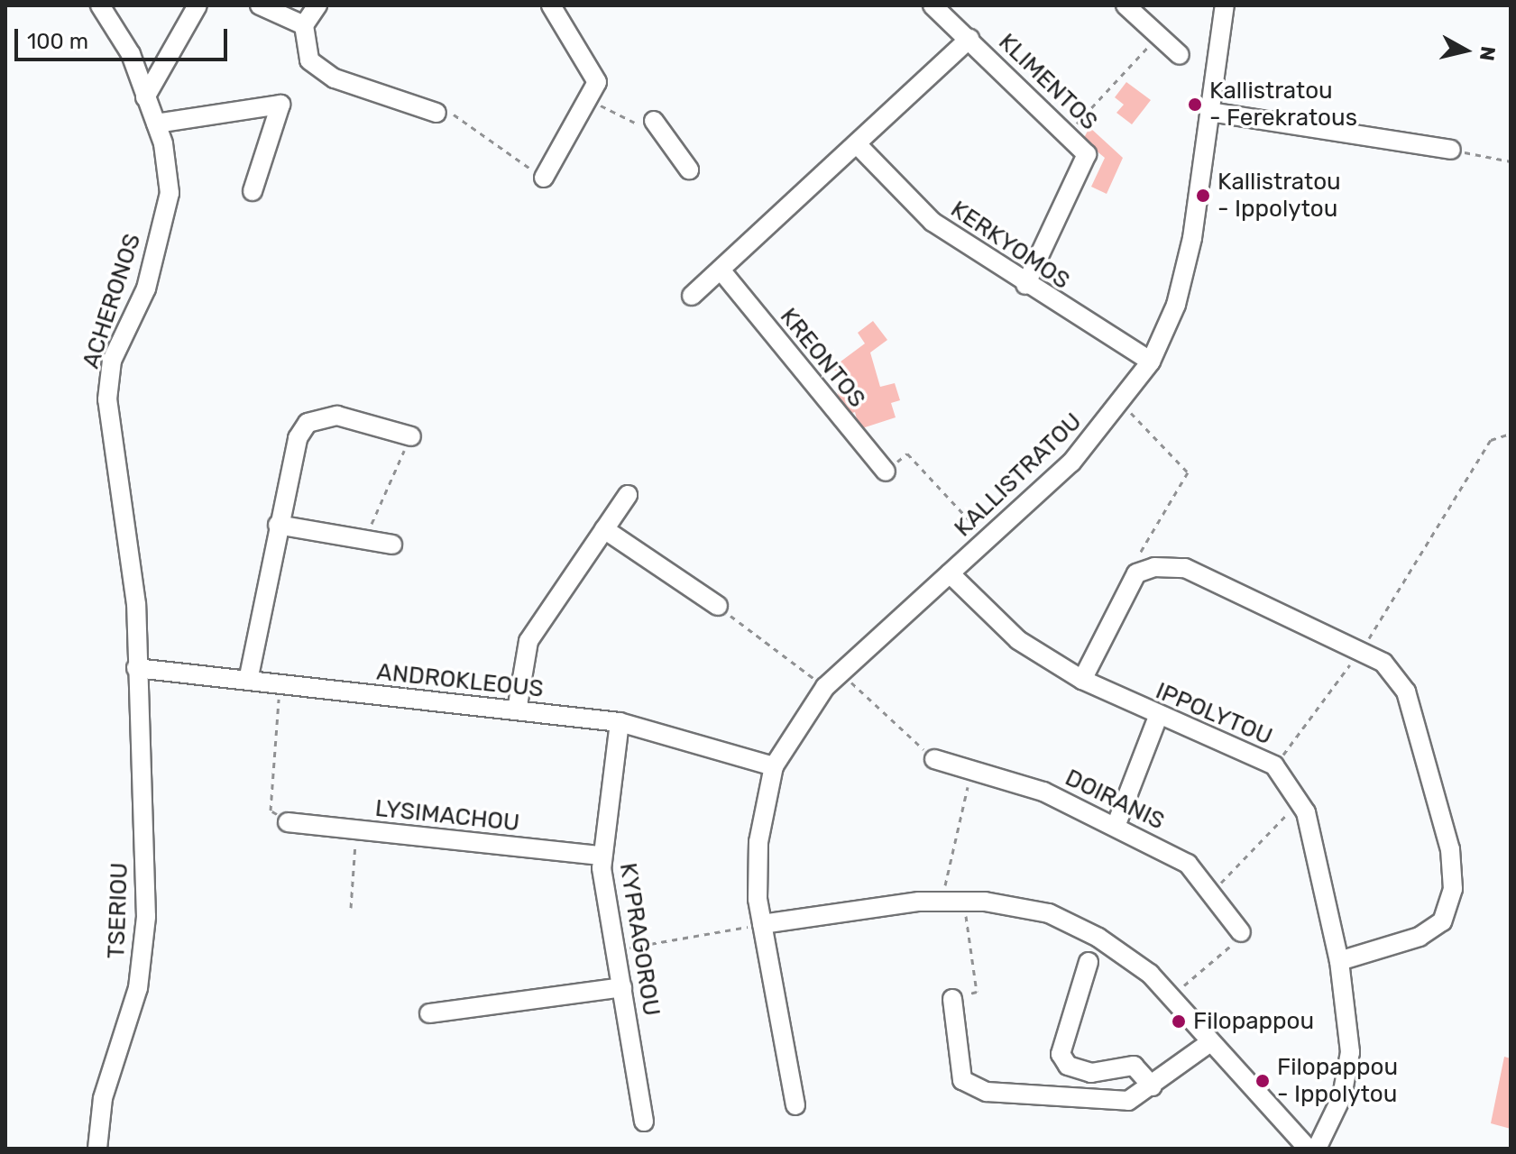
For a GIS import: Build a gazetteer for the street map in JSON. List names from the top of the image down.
{
  "streets": {
    "street": [
      "KLIMENTOS",
      "KERKYOMOS",
      "ACHERONOS",
      "KREONTOS",
      "KALLISTRATOU",
      "ANDROKLEOUS",
      "IPPOLYTOU",
      "DOIRANIS",
      "LYSIMACHOU",
      "TSERIOU",
      "KYPRAGOROU"
    ]
  },
  "crossings": [
    ["KLIMENTOS", "KERKYOMOS"],
    ["KERKYOMOS", "KALLISTRATOU"],
    ["ACHERONOS", "ANDROKLEOUS"],
    ["ACHERONOS", "TSERIOU"],
    ["KALLISTRATOU", "ANDROKLEOUS"],
    ["KALLISTRATOU", "IPPOLYTOU"],
    ["ANDROKLEOUS", "TSERIOU"],
    ["ANDROKLEOUS", "KYPRAGOROU"],
    ["LYSIMACHOU", "KYPRAGOROU"]
  ],
  "places": [
    "Kallistratou - Ferekratous",
    "Kallistratou - Ippolytou",
    "Filopappou",
    "Filopappou - Ippolytou"
  ],
  "scale_bar": "100 m",
  "north": "right"
}
